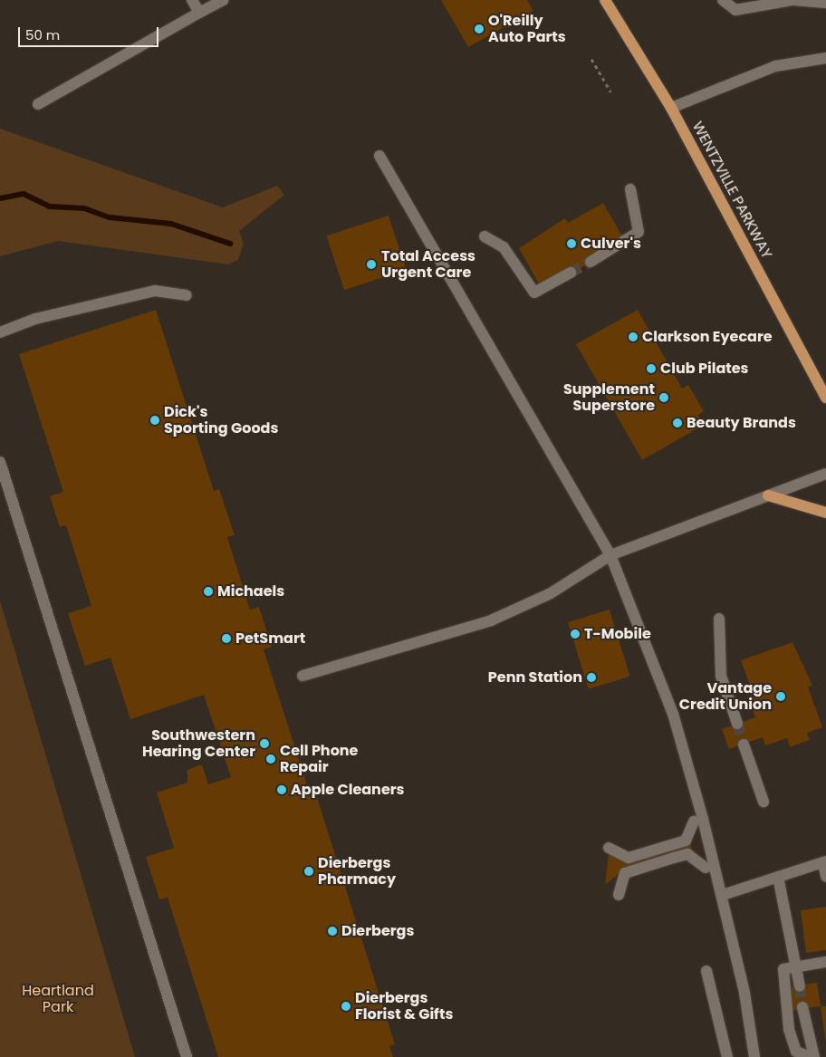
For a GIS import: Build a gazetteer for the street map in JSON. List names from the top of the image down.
{
  "streets": {
    "main road": ["WENTZVILLE PARKWAY"]
  },
  "parks": ["Heartland Park"],
  "places": [
    "O'Reilly Auto Parts",
    "Culver's",
    "Total Access Urgent Care",
    "Clarkson Eyecare",
    "Club Pilates",
    "Supplement Superstore",
    "Dick's Sporting Goods",
    "Beauty Brands",
    "Michaels",
    "T-Mobile",
    "PetSmart",
    "Penn Station",
    "Vantage Credit Union",
    "Southwestern Hearing Center",
    "Cell Phone Repair",
    "Apple Cleaners",
    "Dierbergs Pharmacy",
    "Dierbergs",
    "Dierbergs Florist & Gifts"
  ],
  "scale_bar": "50 m"
}
